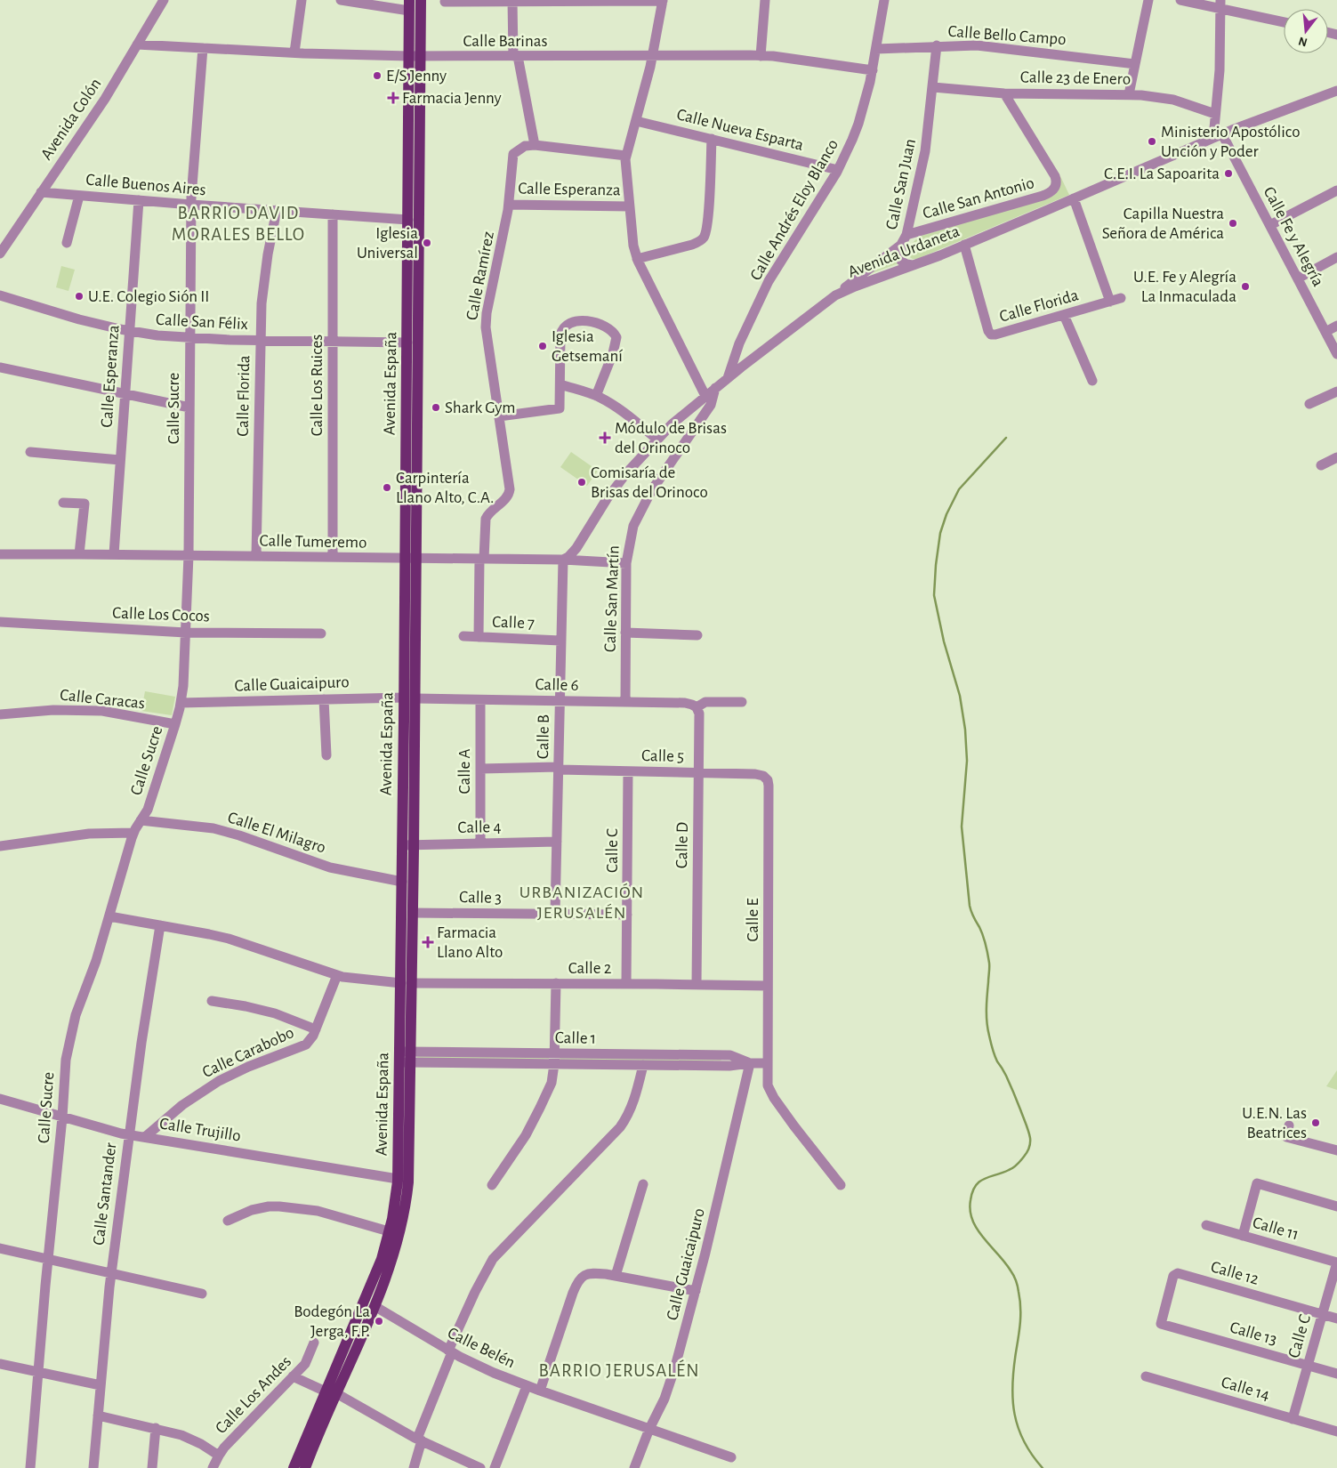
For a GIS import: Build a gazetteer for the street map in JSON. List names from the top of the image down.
{
  "streets": {
    "main road": ["Avenida España"],
    "street": [
      "Calle Bello Campo",
      "Calle Barinas",
      "Calle 23 de Enero",
      "Avenida Colón",
      "Calle Nueva Esparta",
      "Calle San Juan",
      "Calle Buenos Aires",
      "Calle Esperanza",
      "Calle San Antonio",
      "Calle Andrés Eloy Blanco",
      "Calle Fe y Alegría",
      "Avenida Urdaneta",
      "Calle Ramírez",
      "Calle Florida",
      "Calle San Félix",
      "Calle Los Ruices",
      "Calle Sucre",
      "Calle Tumeremo",
      "Calle San Martín",
      "Calle Los Cocos",
      "Calle 7",
      "Calle Guaicaipuro",
      "Calle 6",
      "Calle Caracas",
      "Calle B",
      "Calle 5",
      "Calle A",
      "Calle 4",
      "Calle El Milagro",
      "Calle D",
      "Calle C",
      "Calle 3",
      "Calle E",
      "Calle 2",
      "Calle 1",
      "Calle Carabobo",
      "Calle Trujillo",
      "Calle Santander",
      "Calle 11",
      "Calle 12",
      "Calle 13",
      "Calle Belén",
      "Calle 14",
      "Calle Los Andes"
    ]
  },
  "crossings": [
    ["Calle Bello Campo", "Calle San Juan"],
    ["Calle Bello Campo", "Calle Andrés Eloy Blanco"],
    ["Calle Barinas", "Avenida Colón"],
    ["Calle Barinas", "Calle Andrés Eloy Blanco"],
    ["Calle Barinas", "Avenida España"],
    ["Calle Barinas", "Calle Sucre"],
    ["Calle 23 de Enero", "Calle San Juan"],
    ["Calle 23 de Enero", "Calle San Antonio"],
    ["Avenida Colón", "Calle Buenos Aires"],
    ["Calle Nueva Esparta", "Calle Andrés Eloy Blanco"],
    ["Calle San Juan", "Calle San Antonio"],
    ["Calle San Juan", "Avenida Urdaneta"],
    ["Calle Buenos Aires", "Calle Esperanza"],
    ["Calle Buenos Aires", "Calle Florida"],
    ["Calle Buenos Aires", "Avenida España"],
    ["Calle Buenos Aires", "Calle Los Ruices"],
    ["Calle Buenos Aires", "Calle Sucre"],
    ["Calle Esperanza", "Calle Ramírez"],
    ["Calle Esperanza", "Calle San Félix"],
    ["Calle Esperanza", "Calle Tumeremo"],
    ["Calle Andrés Eloy Blanco", "Avenida Urdaneta"],
    ["Calle Fe y Alegría", "Avenida Urdaneta"],
    ["Avenida Urdaneta", "Calle Florida"],
    ["Avenida Urdaneta", "Calle Tumeremo"],
    ["Avenida Urdaneta", "Calle San Martín"],
    ["Avenida Urdaneta", "Calle B"],
    ["Calle Ramírez", "Calle Tumeremo"],
    ["Calle Florida", "Calle San Félix"],
    ["Calle Florida", "Calle Tumeremo"],
    ["Calle San Félix", "Avenida España"],
    ["Calle San Félix", "Calle Los Ruices"],
    ["Calle San Félix", "Calle Sucre"],
    ["Avenida España", "Calle Tumeremo"],
    ["Avenida España", "Calle Guaicaipuro"],
    ["Avenida España", "Calle 6"],
    ["Avenida España", "Calle 4"],
    ["Avenida España", "Calle El Milagro"],
    ["Avenida España", "Calle 3"],
    ["Avenida España", "Calle 2"],
    ["Avenida España", "Calle 1"],
    ["Avenida España", "Calle Trujillo"],
    ["Avenida España", "Calle Belén"],
    ["Calle Los Ruices", "Calle Tumeremo"],
    ["Calle Sucre", "Calle Tumeremo"],
    ["Calle Sucre", "Calle Los Cocos"],
    ["Calle Sucre", "Calle Guaicaipuro"],
    ["Calle Sucre", "Calle Caracas"],
    ["Calle Sucre", "Calle El Milagro"],
    ["Calle Sucre", "Calle 2"],
    ["Calle Sucre", "Calle Trujillo"],
    ["Calle Tumeremo", "Calle San Martín"],
    ["Calle Tumeremo", "Calle B"],
    ["Calle San Martín", "Calle 6"],
    ["Calle 7", "Calle B"],
    ["Calle Guaicaipuro", "Calle 6"],
    ["Calle Guaicaipuro", "Calle 1"],
    ["Calle Guaicaipuro", "Calle Belén"],
    ["Calle 6", "Calle B"],
    ["Calle 6", "Calle A"],
    ["Calle 6", "Calle D"],
    ["Calle B", "Calle 5"],
    ["Calle B", "Calle 4"],
    ["Calle B", "Calle 3"],
    ["Calle 5", "Calle A"],
    ["Calle 5", "Calle D"],
    ["Calle 5", "Calle C"],
    ["Calle 5", "Calle E"],
    ["Calle A", "Calle 4"],
    ["Calle D", "Calle 2"],
    ["Calle C", "Calle 3"],
    ["Calle C", "Calle 2"],
    ["Calle C", "Calle 11"],
    ["Calle C", "Calle 12"],
    ["Calle C", "Calle 13"],
    ["Calle C", "Calle 14"],
    ["Calle E", "Calle 2"],
    ["Calle E", "Calle 1"],
    ["Calle 2", "Calle Carabobo"],
    ["Calle 2", "Calle Santander"],
    ["Calle Carabobo", "Calle Trujillo"],
    ["Calle Trujillo", "Calle Santander"],
    ["Calle 12", "Calle 13"]
  ],
  "districts": ["BARRIO DAVID MORALES BELLO", "URBANIZACIÓN JERUSALÉN", "BARRIO JERUSALÉN"],
  "places": {
    "other": [
      "E/S Jenny",
      "Ministerio Apostólico Unción y Poder",
      "C.E.I. La Sapoarita",
      "Capilla Nuestra Señora de América",
      "Iglesia Universal",
      "U.E. Fe y Alegría La Inmaculada",
      "U.E. Colegio Sión II",
      "Iglesia Getsemaní",
      "Shark Gym",
      "Comisaría de Brisas del Orinoco",
      "Carpintería Llano Alto, C.A.",
      "U.E.N. Las Beatrices",
      "Bodegón La Jerga, F.P."
    ],
    "health": ["Farmacia Jenny", "Módulo de Brisas del Orinoco", "Farmacia Llano Alto"]
  },
  "north": "bottom"
}
